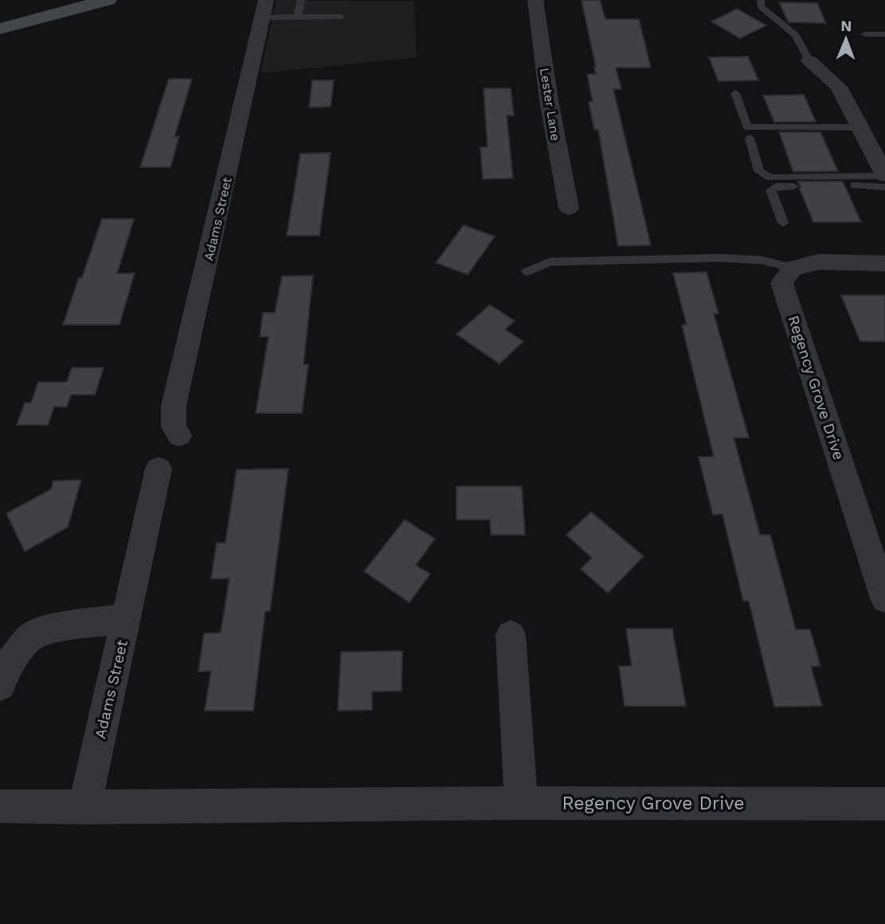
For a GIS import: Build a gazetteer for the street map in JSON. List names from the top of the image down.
{
  "streets": {
    "street": ["Lester Lane", "Adams Street", "Regency Grove Drive"]
  },
  "crossings": [
    ["Adams Street", "Regency Grove Drive"]
  ],
  "north": "top"
}
